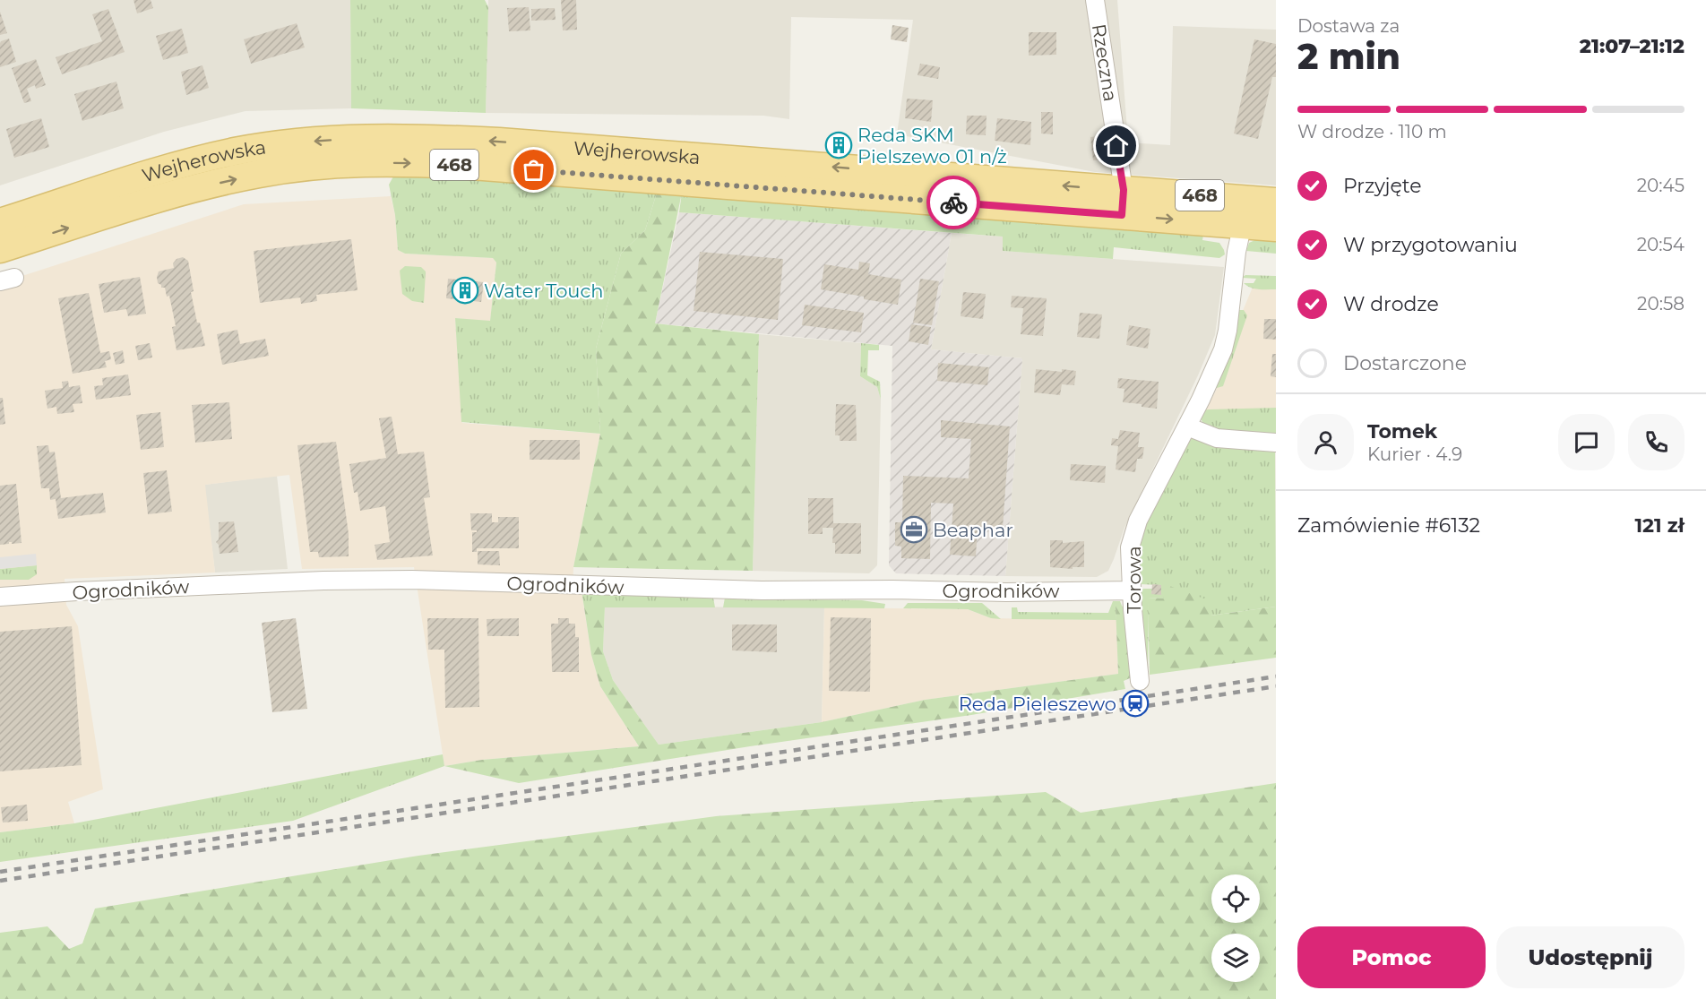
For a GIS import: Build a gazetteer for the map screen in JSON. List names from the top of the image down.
{
  "streets": {
    "main road": ["Wejherowska", "468"],
    "street": ["Rzeczna", "Torowa", "Ogrodników"]
  },
  "crossings": [
    ["Rzeczna", "Wejherowska"],
    ["Wejherowska", "Torowa"],
    ["Torowa", "Ogrodników"]
  ],
  "places": {
    "building": ["Reda SKM Pielszewo 01 n/ż", "Water Touch"],
    "office": ["Beaphar"],
    "station": ["Reda Pieleszewo"]
  },
  "page": {
    "heading": ["2 min", "Dostawa za", "21:07–21:12"],
    "panel": [
      "Tomek",
      "Kurier · 4.9",
      "Zamówienie #6132",
      "121 zł"
    ],
    "bar": "W drodze · 110 m",
    "list": [
      ["Przyjęte", "20:45"],
      ["W przygotowaniu", "20:54"],
      ["W drodze", "20:58"],
      "Dostarczone"
    ],
    "buttons": ["Pomoc", "Udostępnij"]
  }
}
